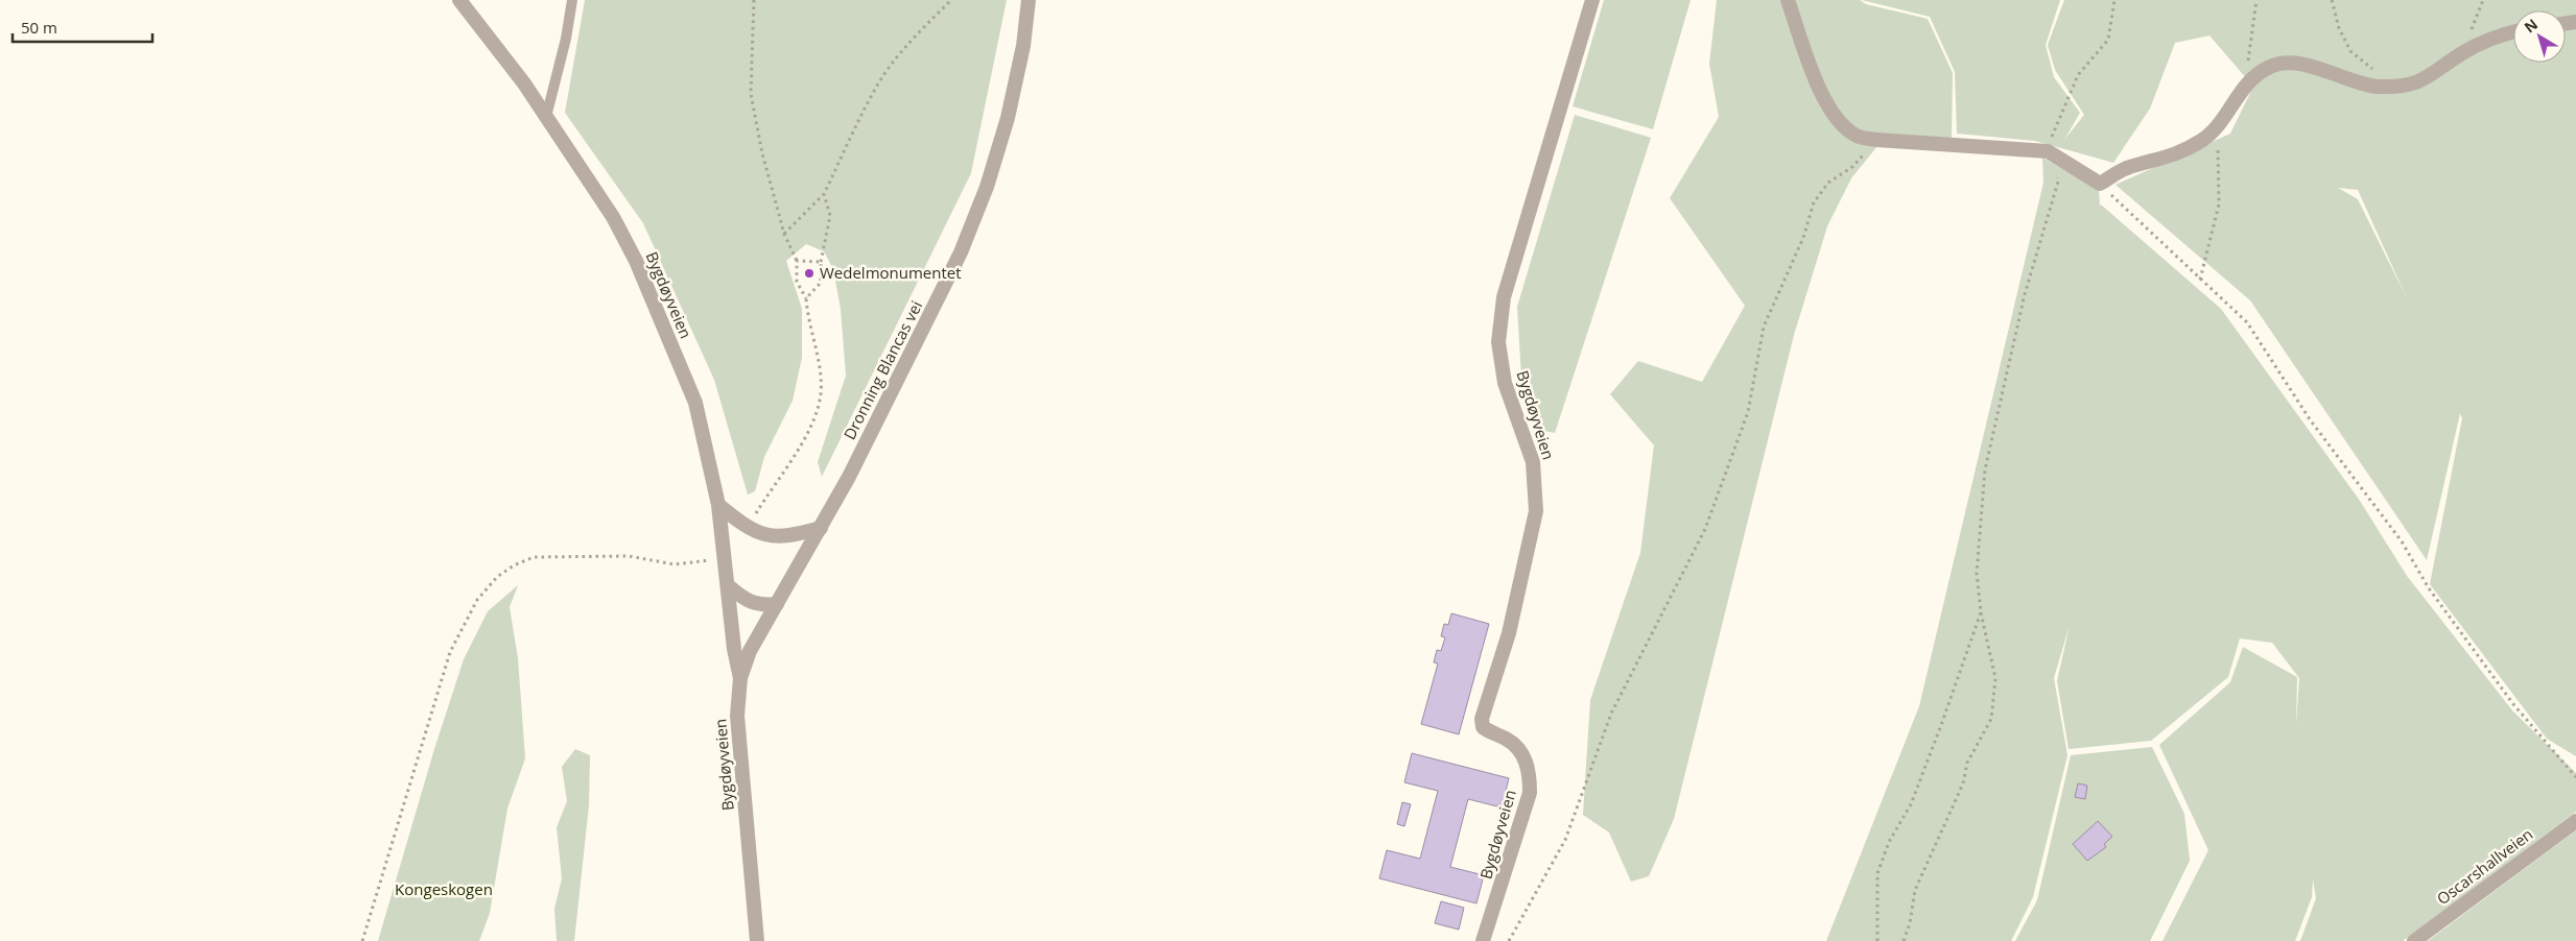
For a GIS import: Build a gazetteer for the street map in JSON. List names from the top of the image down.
{
  "streets": {
    "street": ["Bygdøyveien", "Dronning Blancas vei", "Oscarshallveien"]
  },
  "crossings": [
    ["Bygdøyveien", "Dronning Blancas vei"]
  ],
  "parks": ["Kongeskogen"],
  "places": ["Wedelmonumentet"],
  "scale_bar": "50 m",
  "north": "top left"
}
